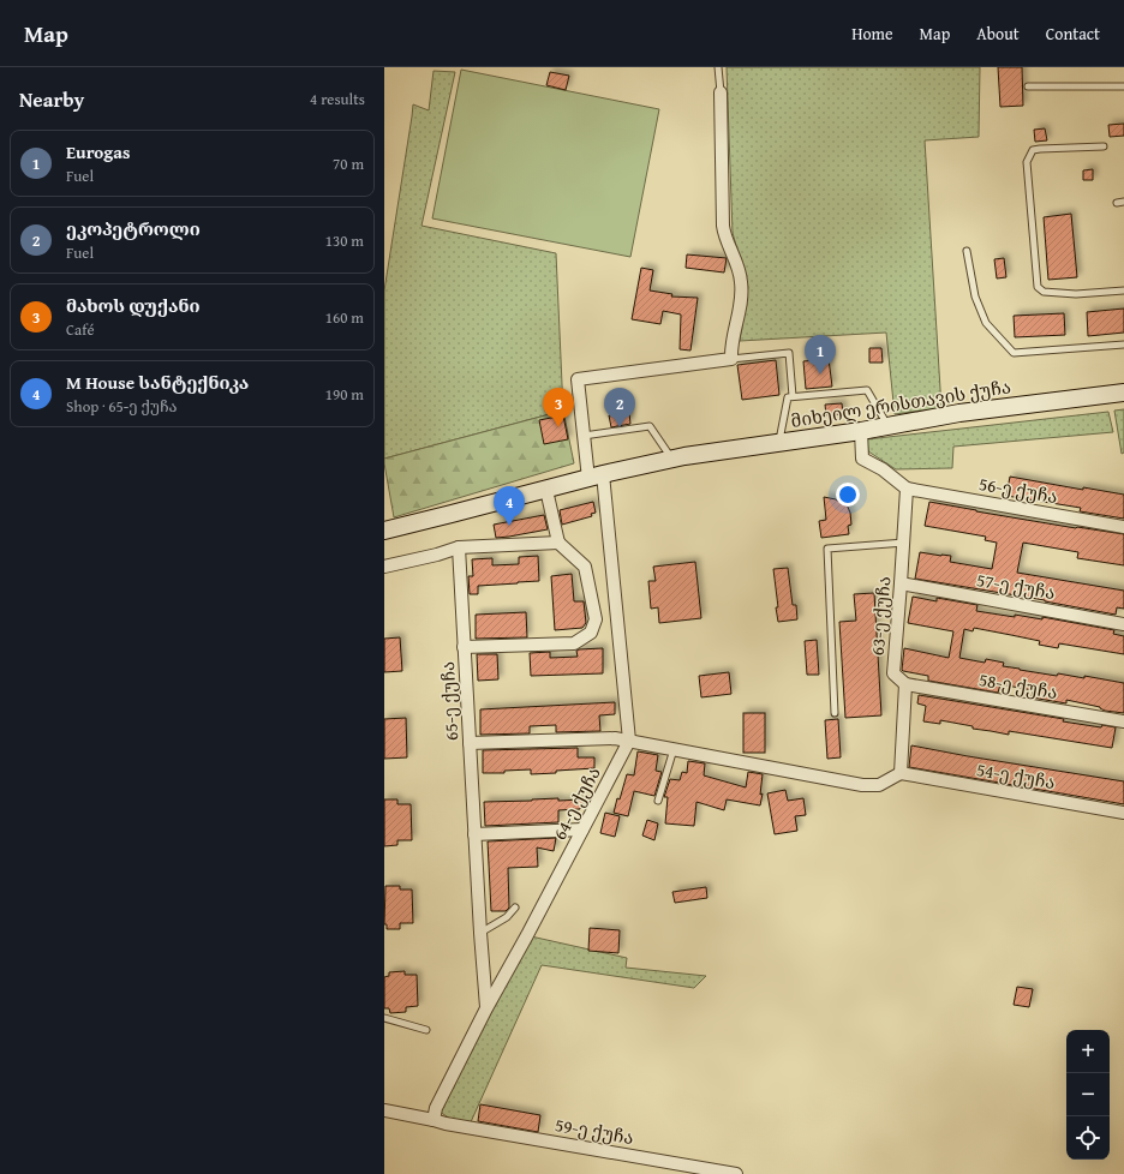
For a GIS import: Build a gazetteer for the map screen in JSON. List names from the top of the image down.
{
  "streets": {
    "main road": ["მიხეილ ერისთავის ქუჩა"],
    "street": [
      "56-ე ქუჩა",
      "57-ე ქუჩა",
      "63-ე ქუჩა",
      "58-ე ქუჩა",
      "65-ე ქუჩა",
      "54-ე ქუჩა",
      "64-ე ქუჩა",
      "59-ე ქუჩა"
    ]
  },
  "crossings": [
    ["56-ე ქუჩა", "63-ე ქუჩა"],
    ["57-ე ქუჩა", "63-ე ქუჩა"],
    ["63-ე ქუჩა", "58-ე ქუჩა"],
    ["65-ე ქუჩა", "64-ე ქუჩა"],
    ["64-ე ქუჩა", "59-ე ქუჩა"]
  ],
  "page": {
    "header": "Map",
    "nav": [
      "Home",
      "Map",
      "About",
      "Contact"
    ],
    "heading": ["Nearby", "4 results"],
    "list": [
      {
        "mark": "1",
        "name": "Eurogas",
        "note": "Fuel",
        "value": "70 m"
      },
      {
        "mark": "2",
        "name": "ეკოპეტროლი",
        "note": "Fuel",
        "value": "130 m"
      },
      {
        "mark": "3",
        "name": "მახოს დუქანი",
        "note": "Café",
        "value": "160 m"
      },
      {
        "mark": "4",
        "name": "M House სანტექნიკა",
        "note": "Shop · 65-ე ქუჩა",
        "value": "190 m"
      }
    ],
    "pins": [
      "1",
      "2",
      "3",
      "4"
    ],
    "map_buttons": ["+", "−"]
  }
}
